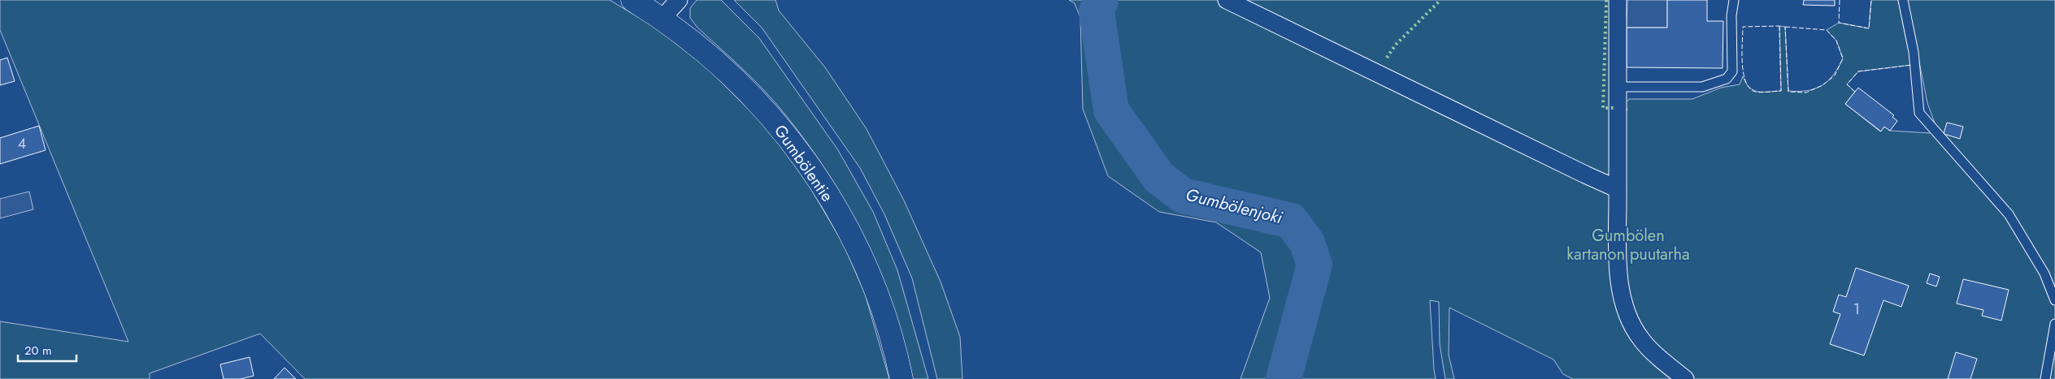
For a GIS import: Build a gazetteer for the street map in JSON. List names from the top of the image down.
{
  "streets": {
    "main road": ["Gumbölentie"]
  },
  "water": ["Gumbölenjoki"],
  "parks": ["Gumbölen kartanon puutarha"],
  "house_numbers": ["4", "1"],
  "scale_bar": "20 m"
}
